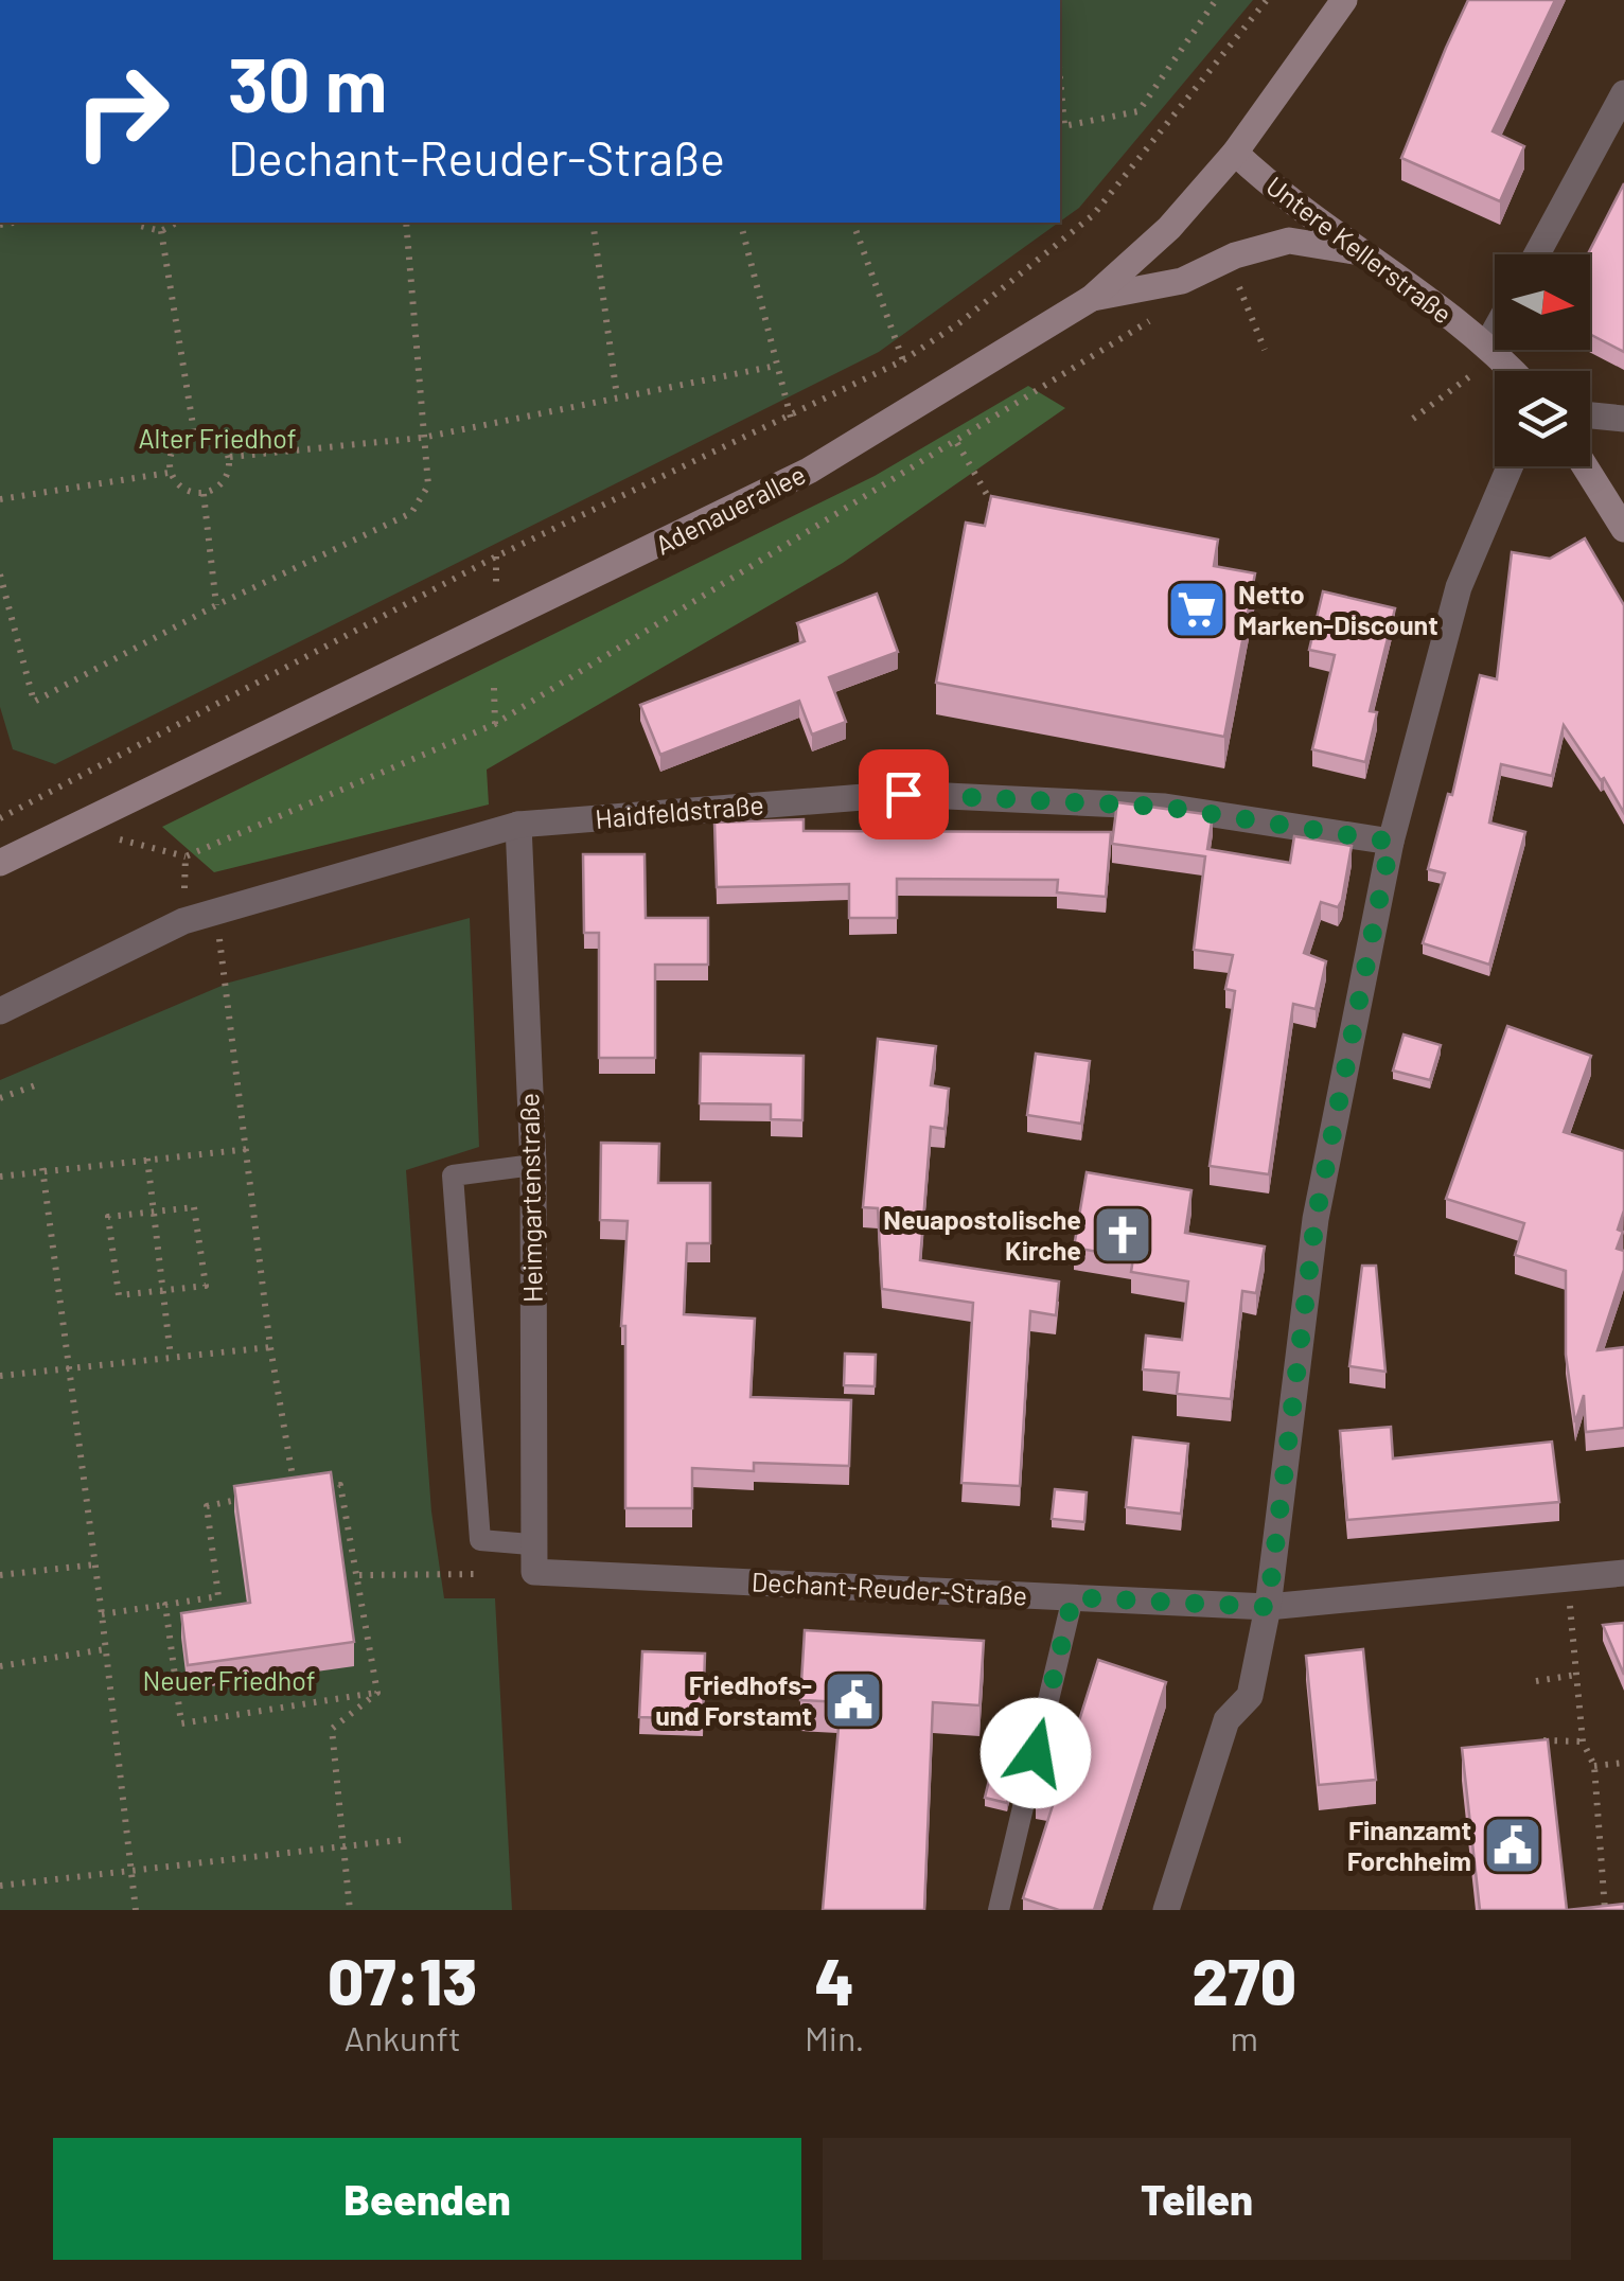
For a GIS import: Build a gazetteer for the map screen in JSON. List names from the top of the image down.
{
  "streets": {
    "main road": ["Untere Kellerstraße", "Adenauerallee"],
    "street": ["Haidfeldstraße", "Heimgartenstraße", "Dechant-Reuder-Straße"]
  },
  "crossings": [
    ["Untere Kellerstraße", "Adenauerallee"],
    ["Haidfeldstraße", "Heimgartenstraße"],
    ["Heimgartenstraße", "Dechant-Reuder-Straße"]
  ],
  "parks": ["Alter Friedhof", "Neuer Friedhof"],
  "places": {
    "supermarket": ["Netto Marken-Discount"],
    "church": ["Neuapostolische Kirche"],
    "public building": ["Friedhofs- und Forstamt", "Finanzamt Forchheim"]
  },
  "north": "right",
  "page": {
    "turn": ["30 m", "Dechant-Reuder-Straße"],
    "eta": [
      "07:13",
      "Ankunft",
      "4",
      "Min.",
      "270",
      "m"
    ],
    "buttons": ["Beenden", "Teilen"]
  }
}
